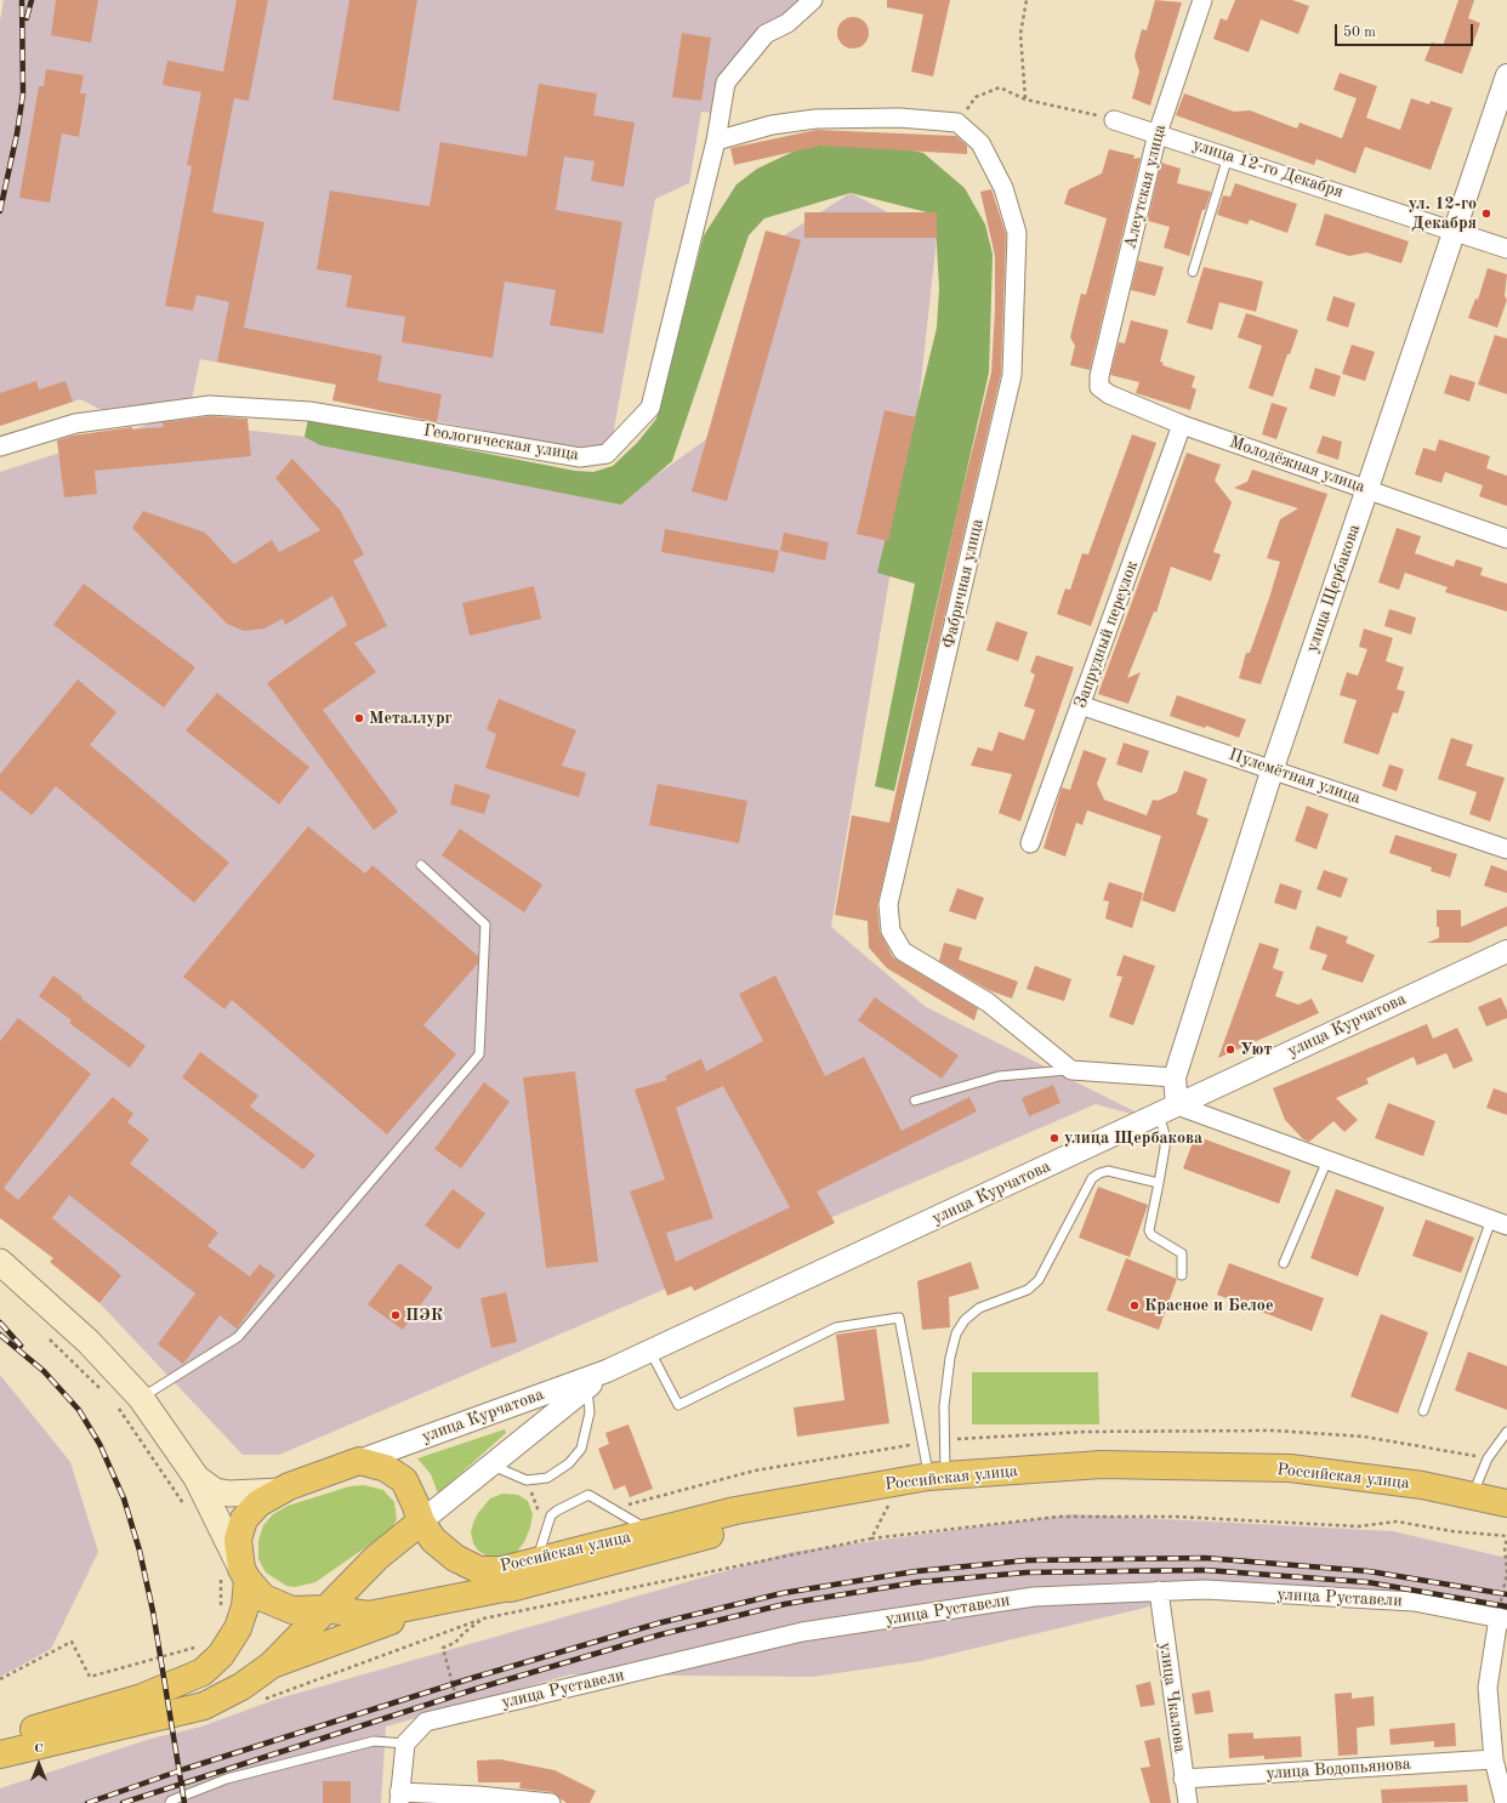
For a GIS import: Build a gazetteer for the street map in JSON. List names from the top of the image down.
{
  "streets": {
    "main road": ["Российская улица"],
    "street": [
      "улица 12-го Декабря",
      "Алеутская улица",
      "Геологическая улица",
      "Молодёжная улица",
      "Фабричная улица",
      "улица Щербакова",
      "Запрудный переулок",
      "Пулемётная улица",
      "улица Курчатова",
      "улица Руставели",
      "улица Чкалова",
      "улица Водопьянова"
    ]
  },
  "crossings": [
    ["улица 12-го Декабря", "Алеутская улица"],
    ["улица 12-го Декабря", "улица Щербакова"],
    ["Алеутская улица", "Молодёжная улица"],
    ["Молодёжная улица", "улица Щербакова"],
    ["Молодёжная улица", "Запрудный переулок"],
    ["улица Щербакова", "Пулемётная улица"],
    ["улица Щербакова", "улица Курчатова"],
    ["Запрудный переулок", "Пулемётная улица"],
    ["улица Курчатова", "Российская улица"],
    ["улица Руставели", "улица Чкалова"],
    ["улица Чкалова", "улица Водопьянова"]
  ],
  "places": [
    "ул. 12-го Декабря",
    "Металлург",
    "Уют",
    "улица Щербакова",
    "Красное и Белое",
    "ПЭК"
  ],
  "scale_bar": "50 m",
  "north": "top"
}
